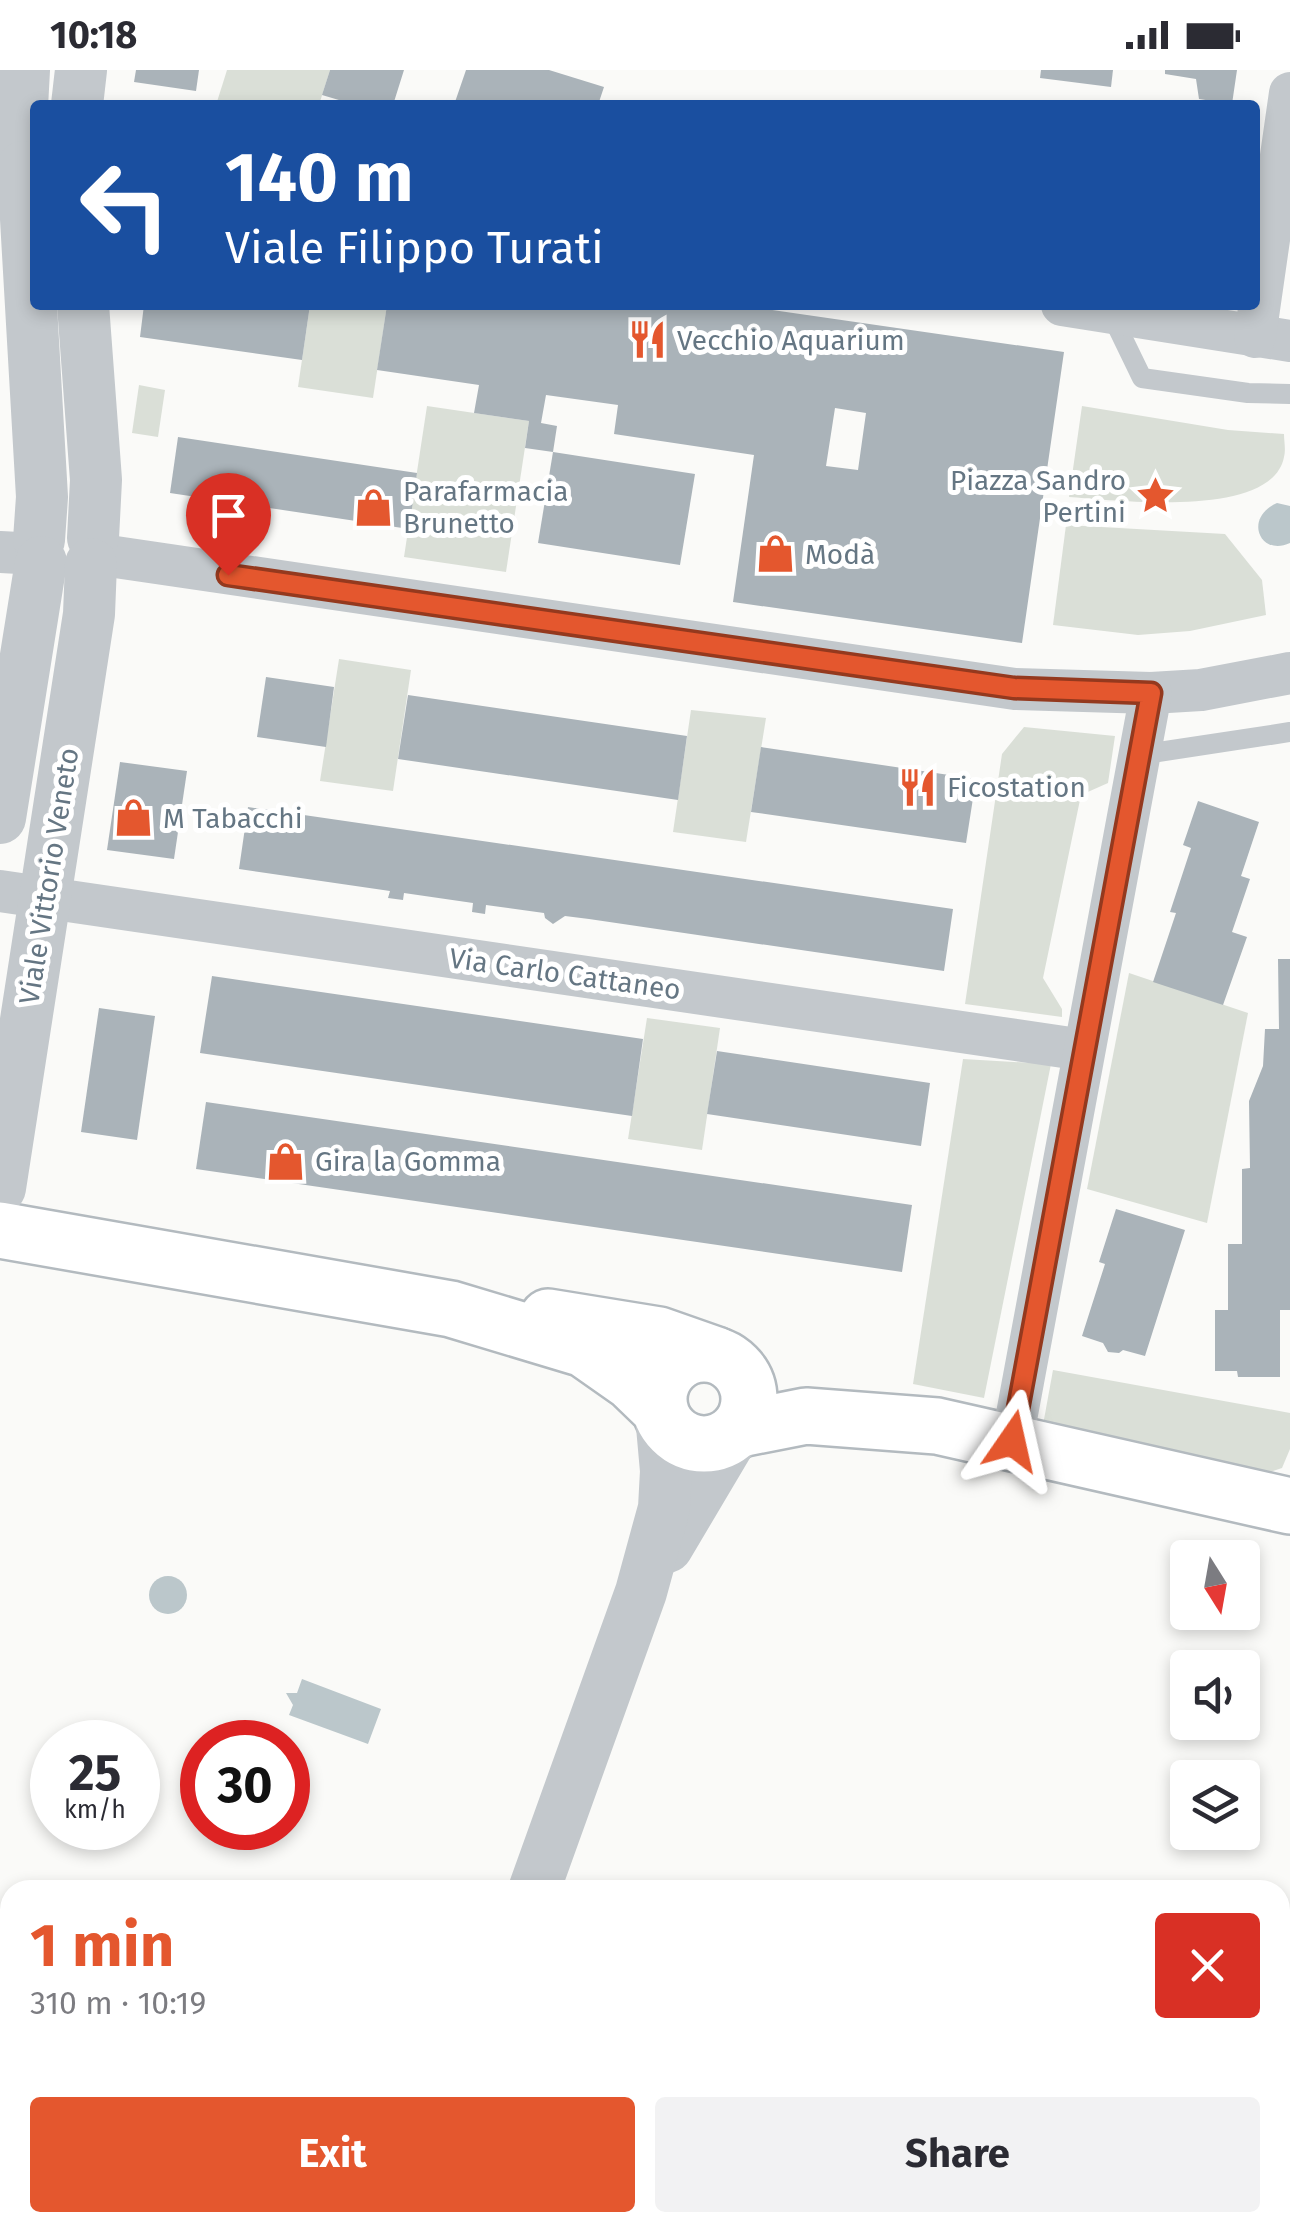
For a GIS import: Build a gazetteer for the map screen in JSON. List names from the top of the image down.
{
  "streets": {
    "street": ["Viale Vittorio Veneto", "Via Carlo Cattaneo"]
  },
  "crossings": [
    ["Viale Vittorio Veneto", "Via Carlo Cattaneo"]
  ],
  "places": {
    "restaurant": ["Vecchio Aquarium", "Ficostation"],
    "place": ["Piazza Sandro Pertini"],
    "shop": [
      "Parafarmacia Brunetto",
      "Modà",
      "M Tabacchi",
      "Gira la Gomma"
    ]
  },
  "north": "bottom",
  "page": {
    "status": "10:18",
    "turn": ["140 m", "Viale Filippo Turati"],
    "speed": "25 km/h",
    "limit": "30",
    "heading": ["1 min", "310 m · 10:19"],
    "buttons": ["Exit", "Share"]
  }
}
